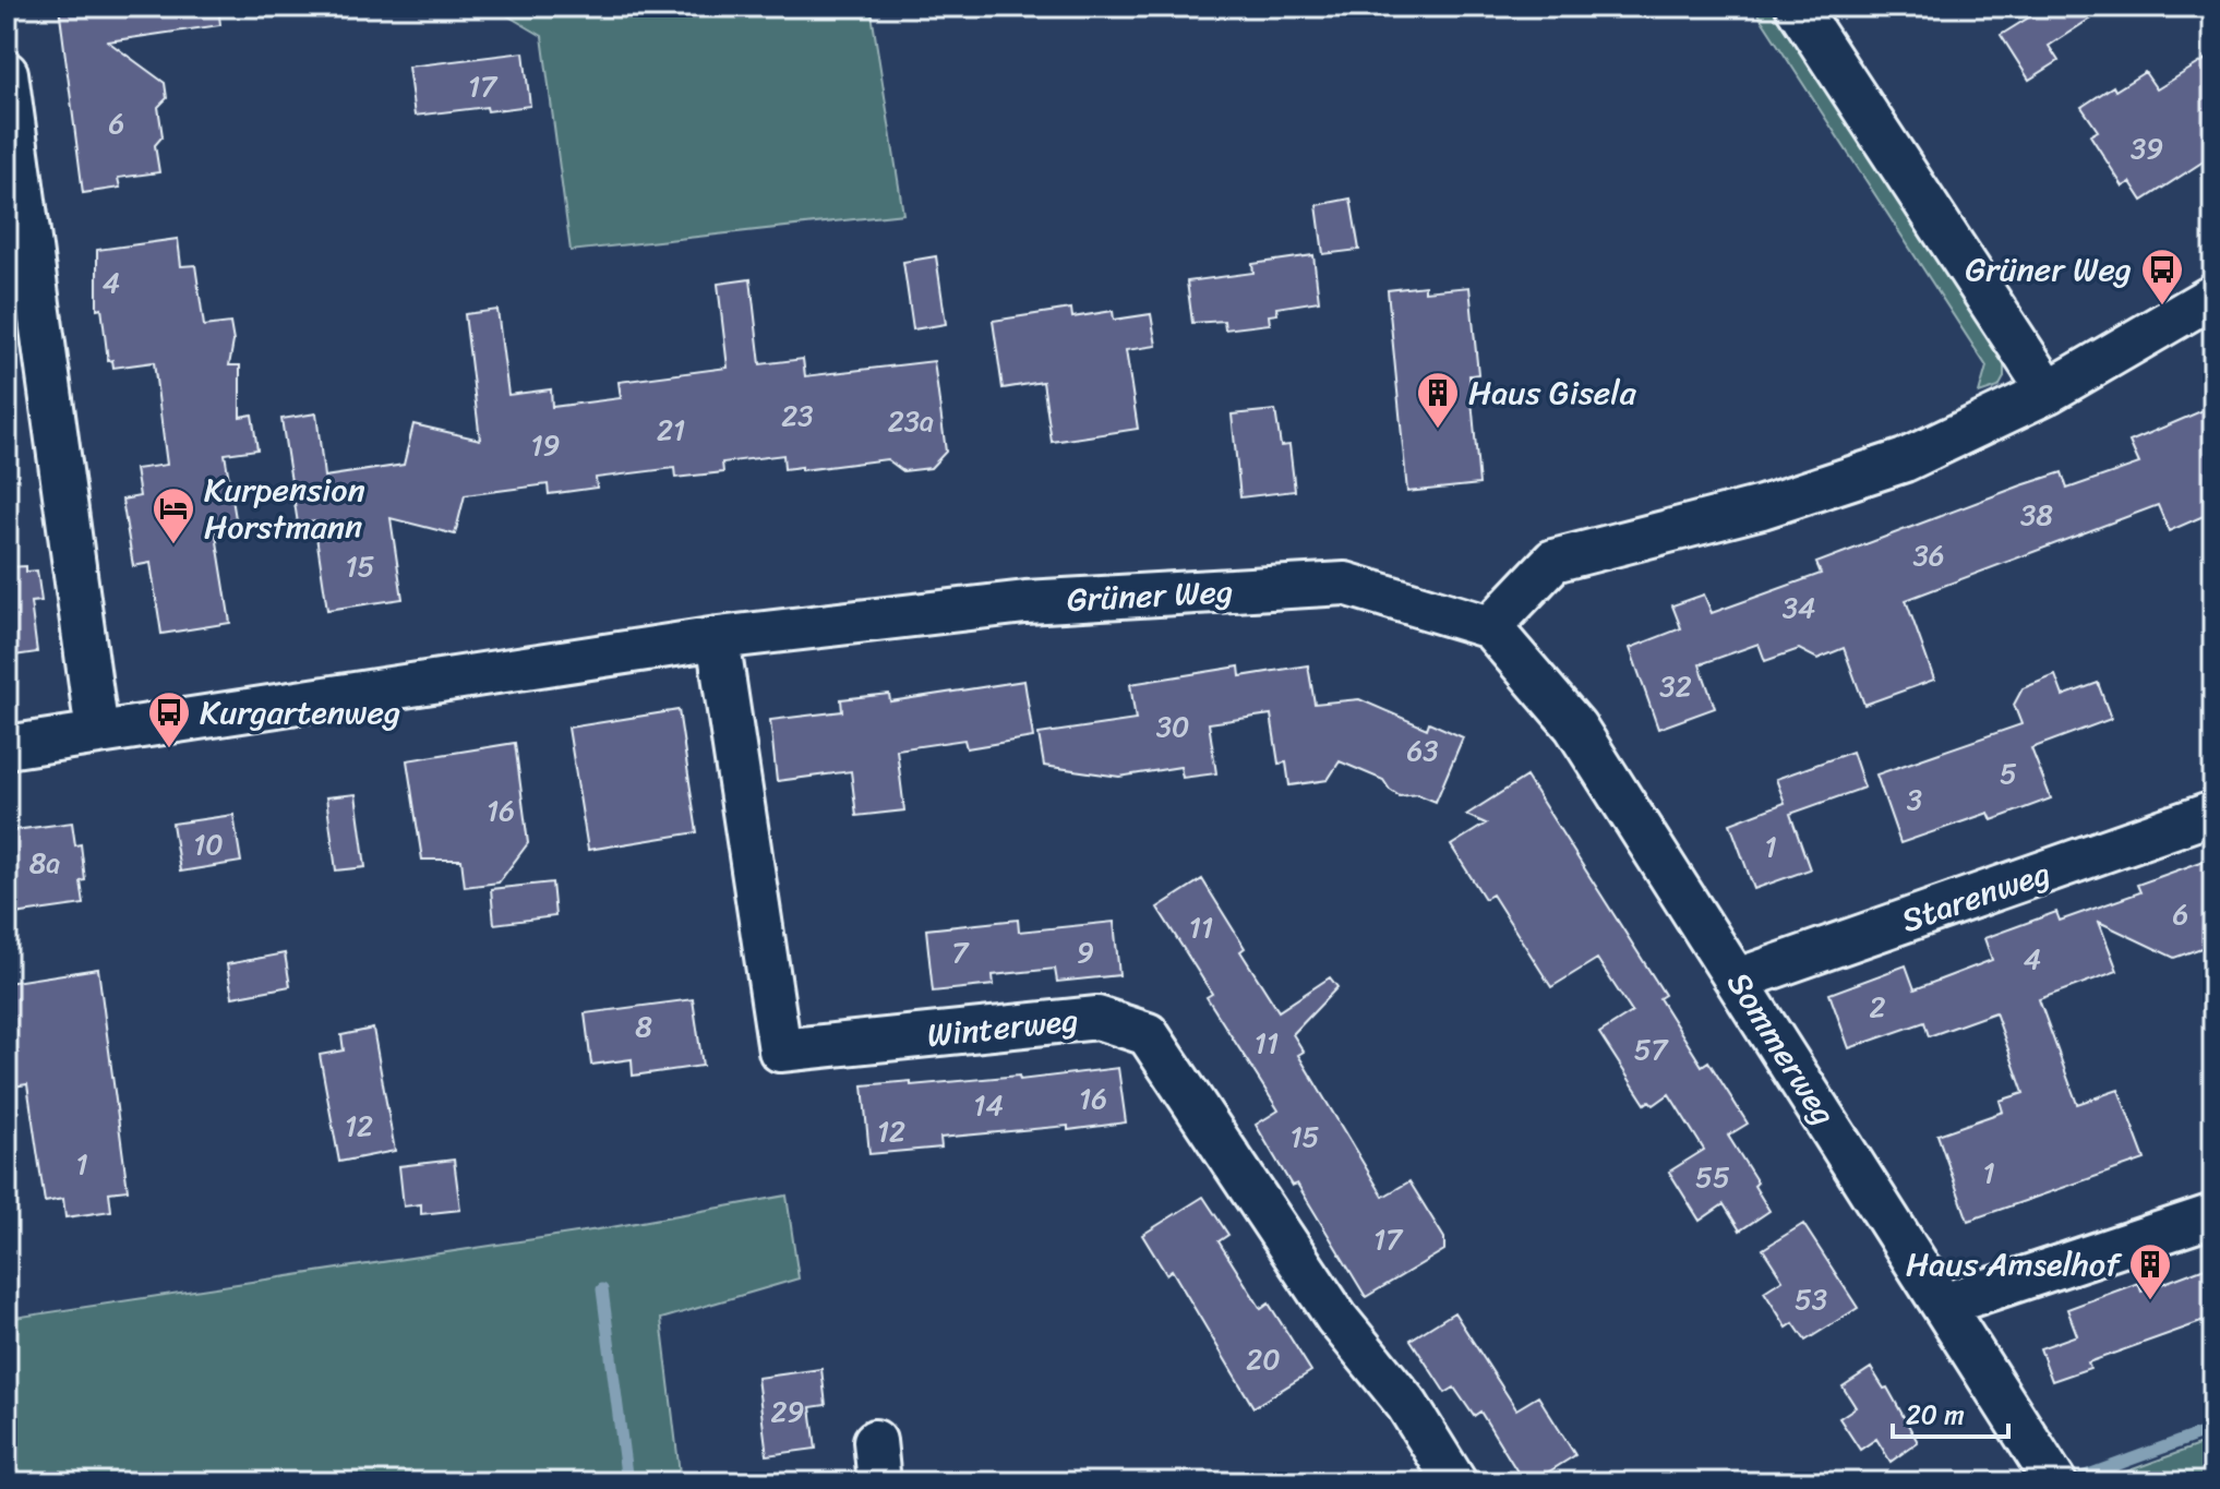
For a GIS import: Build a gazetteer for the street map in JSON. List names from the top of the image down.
{
  "streets": {
    "street": [
      "Grüner Weg",
      "Starenweg",
      "Winterweg",
      "Sommerweg"
    ]
  },
  "crossings": [
    ["Grüner Weg", "Winterweg"],
    ["Grüner Weg", "Sommerweg"],
    ["Starenweg", "Sommerweg"]
  ],
  "places": {
    "bus stop": ["Grüner Weg", "Kurgartenweg"],
    "building": ["Haus Gisela", "Haus Amselhof"],
    "hotel": ["Kurpension Horstmann"]
  },
  "house_numbers": [
    "17",
    "6",
    "39",
    "4",
    "23",
    "23a",
    "21",
    "19",
    "38",
    "36",
    "15",
    "34",
    "32",
    "30",
    "63",
    "5",
    "3",
    "16",
    "10",
    "1",
    "8a",
    "6",
    "11",
    "7",
    "9",
    "4",
    "2",
    "8",
    "11",
    "57",
    "16",
    "14",
    "12",
    "12",
    "15",
    "1",
    "1",
    "55",
    "17",
    "53",
    "20",
    "29"
  ],
  "scale_bar": "20 m"
}
